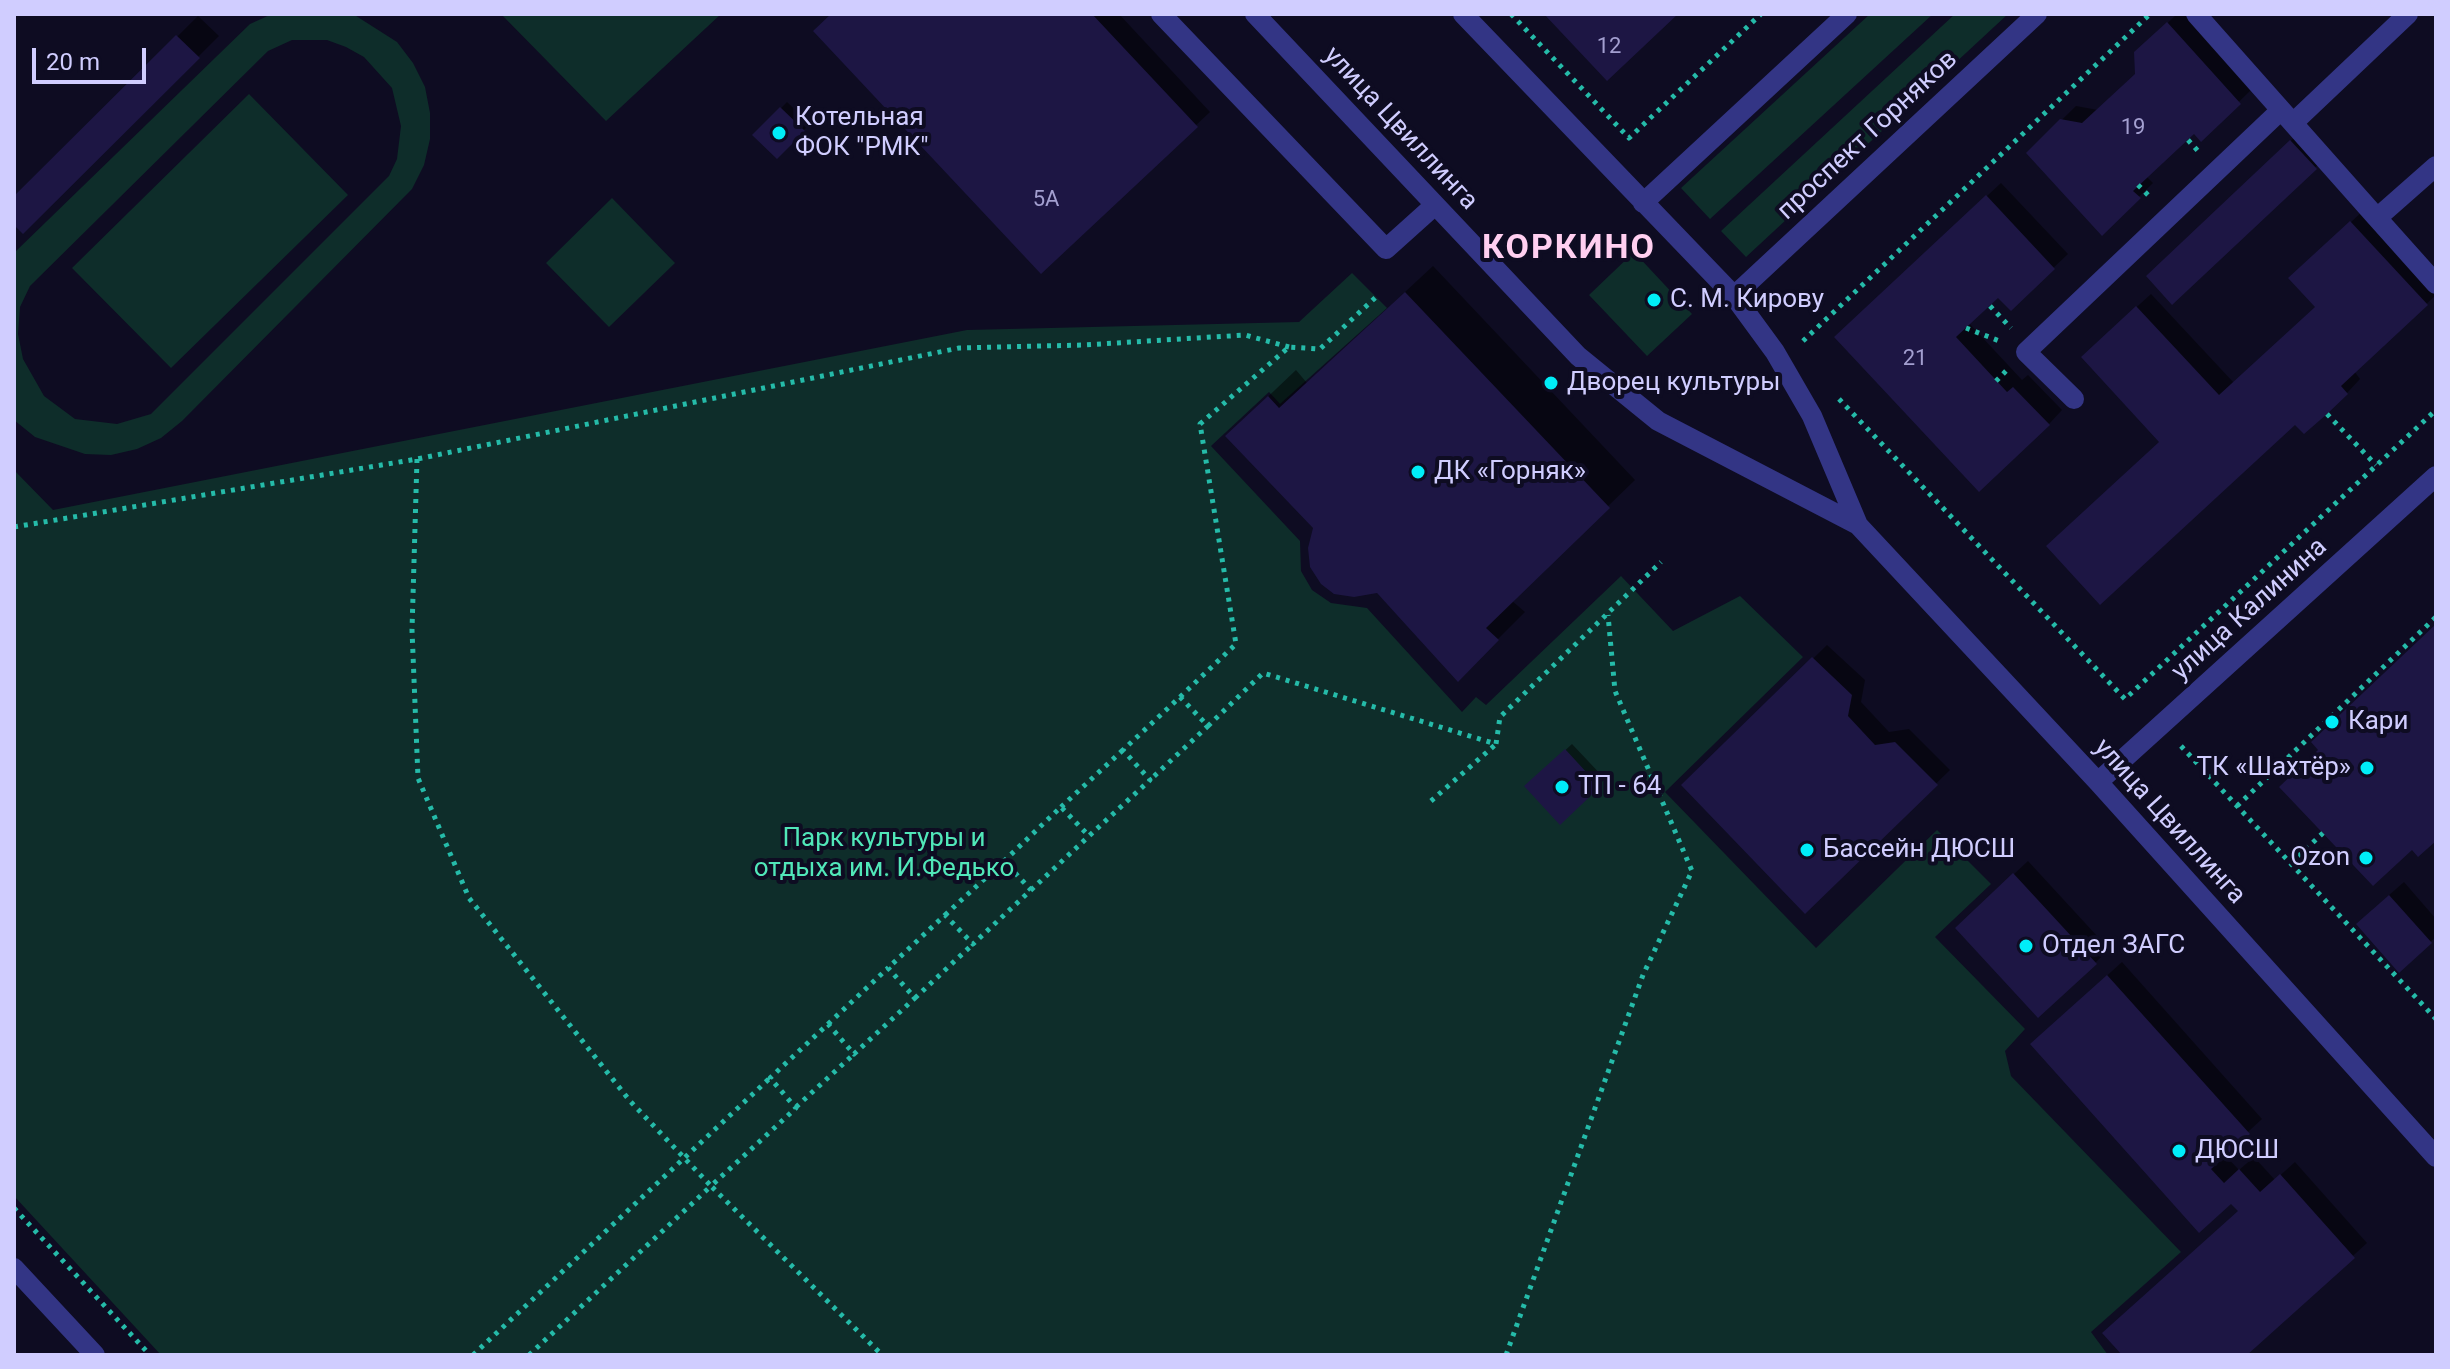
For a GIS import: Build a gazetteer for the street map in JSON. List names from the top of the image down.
{
  "streets": {
    "street": ["улица Цвиллинга", "проспект Горняков", "улица Калинина"]
  },
  "crossings": [
    ["улица Цвиллинга", "проспект Горняков"],
    ["улица Цвиллинга", "улица Калинина"]
  ],
  "districts": ["КОРКИНО"],
  "parks": ["Парк культуры и отдыха им. И.Федько"],
  "places": [
    "Котельная ФОК \"РМК\"",
    "С. М. Кирову",
    "Дворец культуры",
    "ДК «Горняк»",
    "Кари",
    "ТК «Шахтёр»",
    "ТП - 64",
    "Бассейн ДЮСШ",
    "Ozon",
    "Отдел ЗАГС",
    "ДЮСШ"
  ],
  "house_numbers": [
    "12",
    "19",
    "5А",
    "21"
  ],
  "scale_bar": "20 m"
}
